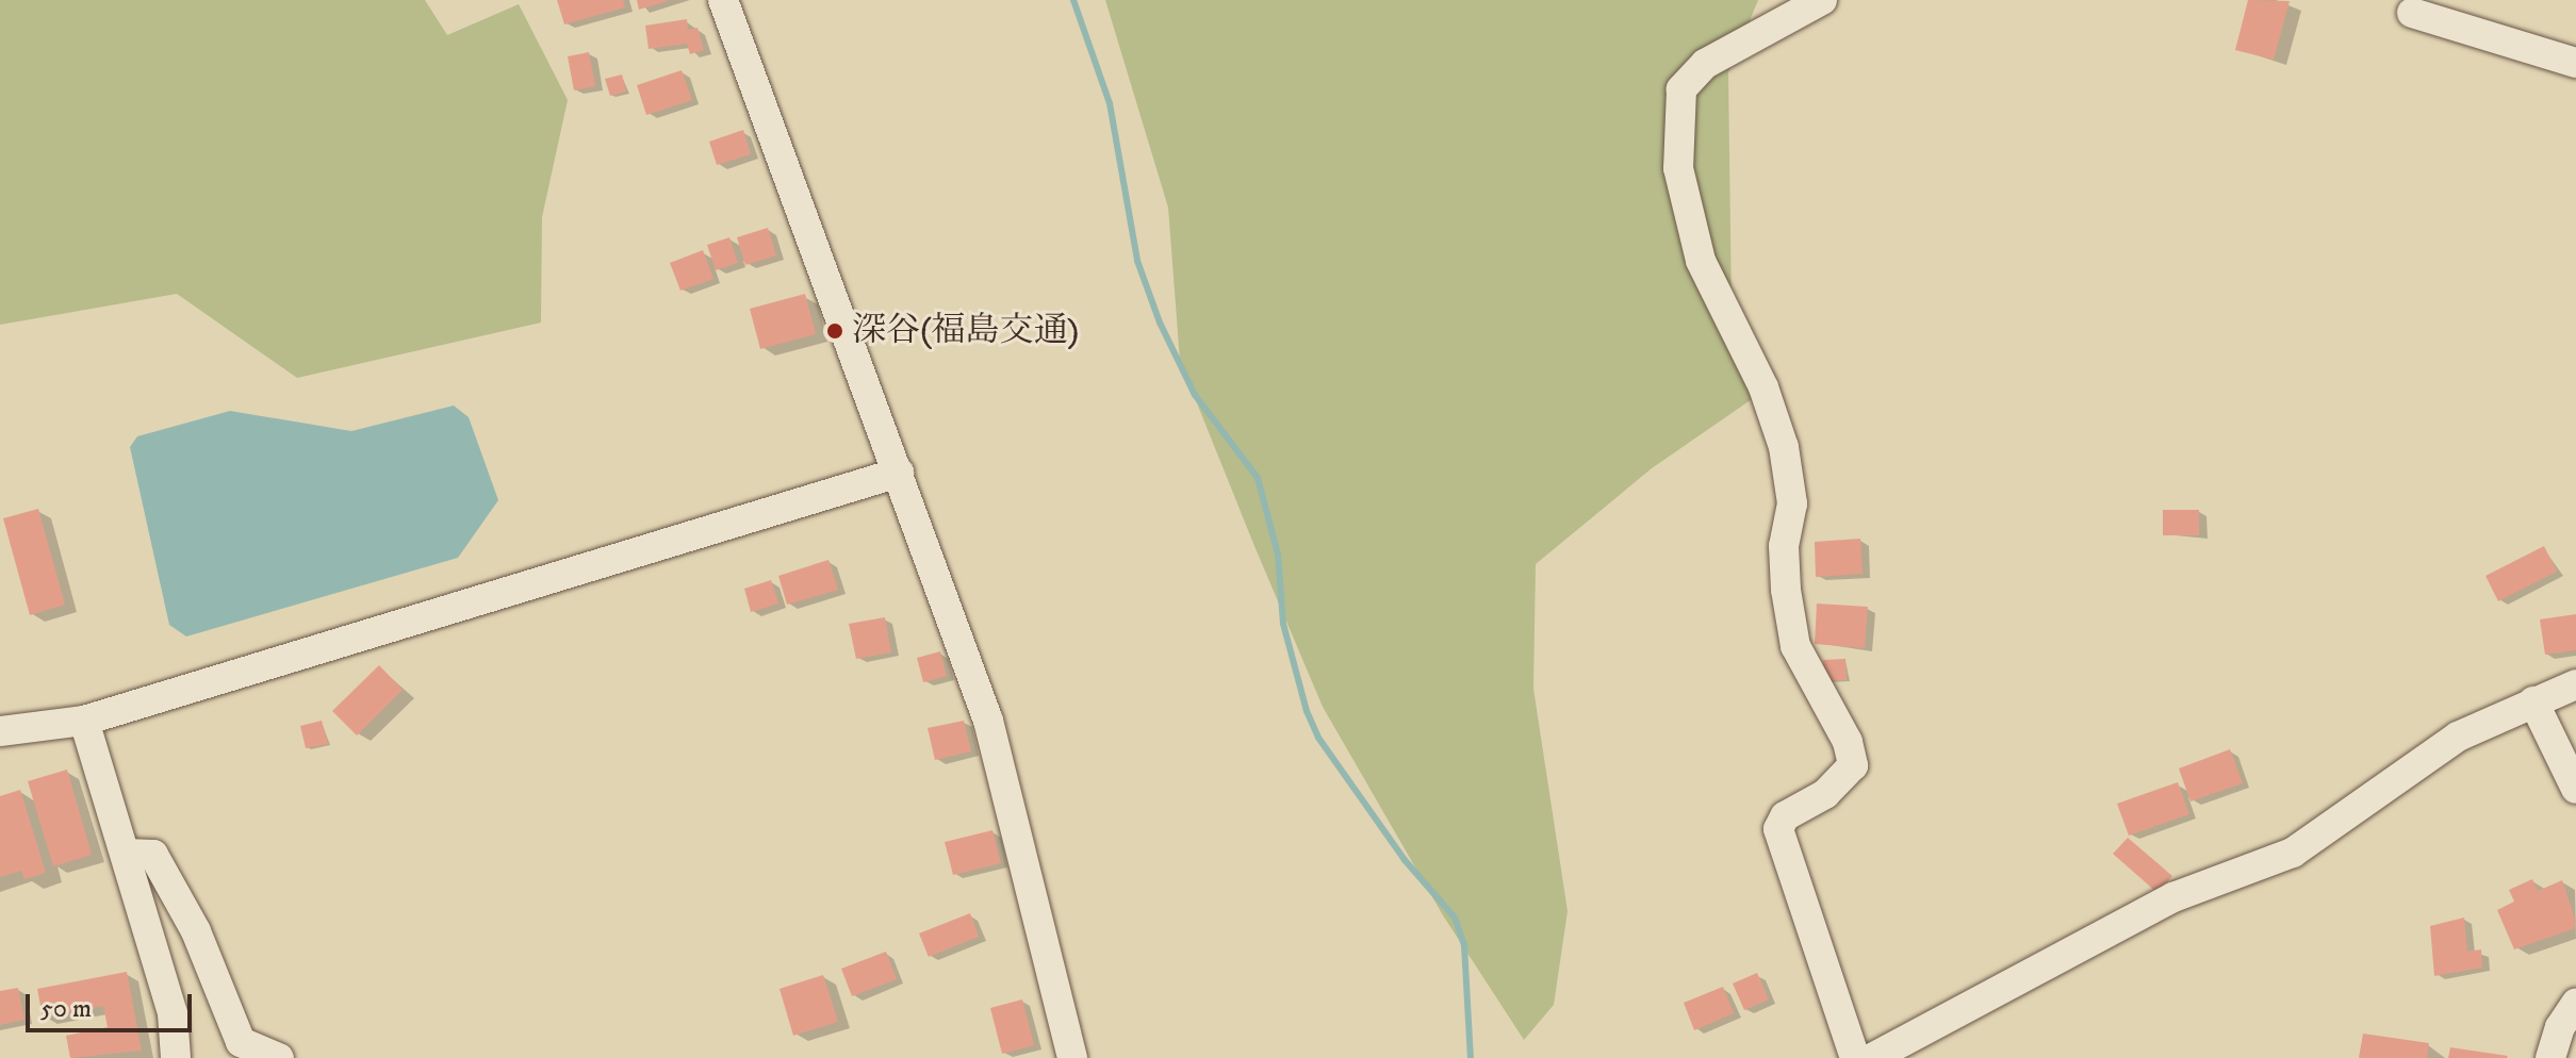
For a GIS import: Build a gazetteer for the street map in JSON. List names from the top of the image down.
{
  "places": ["深谷(福島交通)"],
  "scale_bar": "50 m"
}
